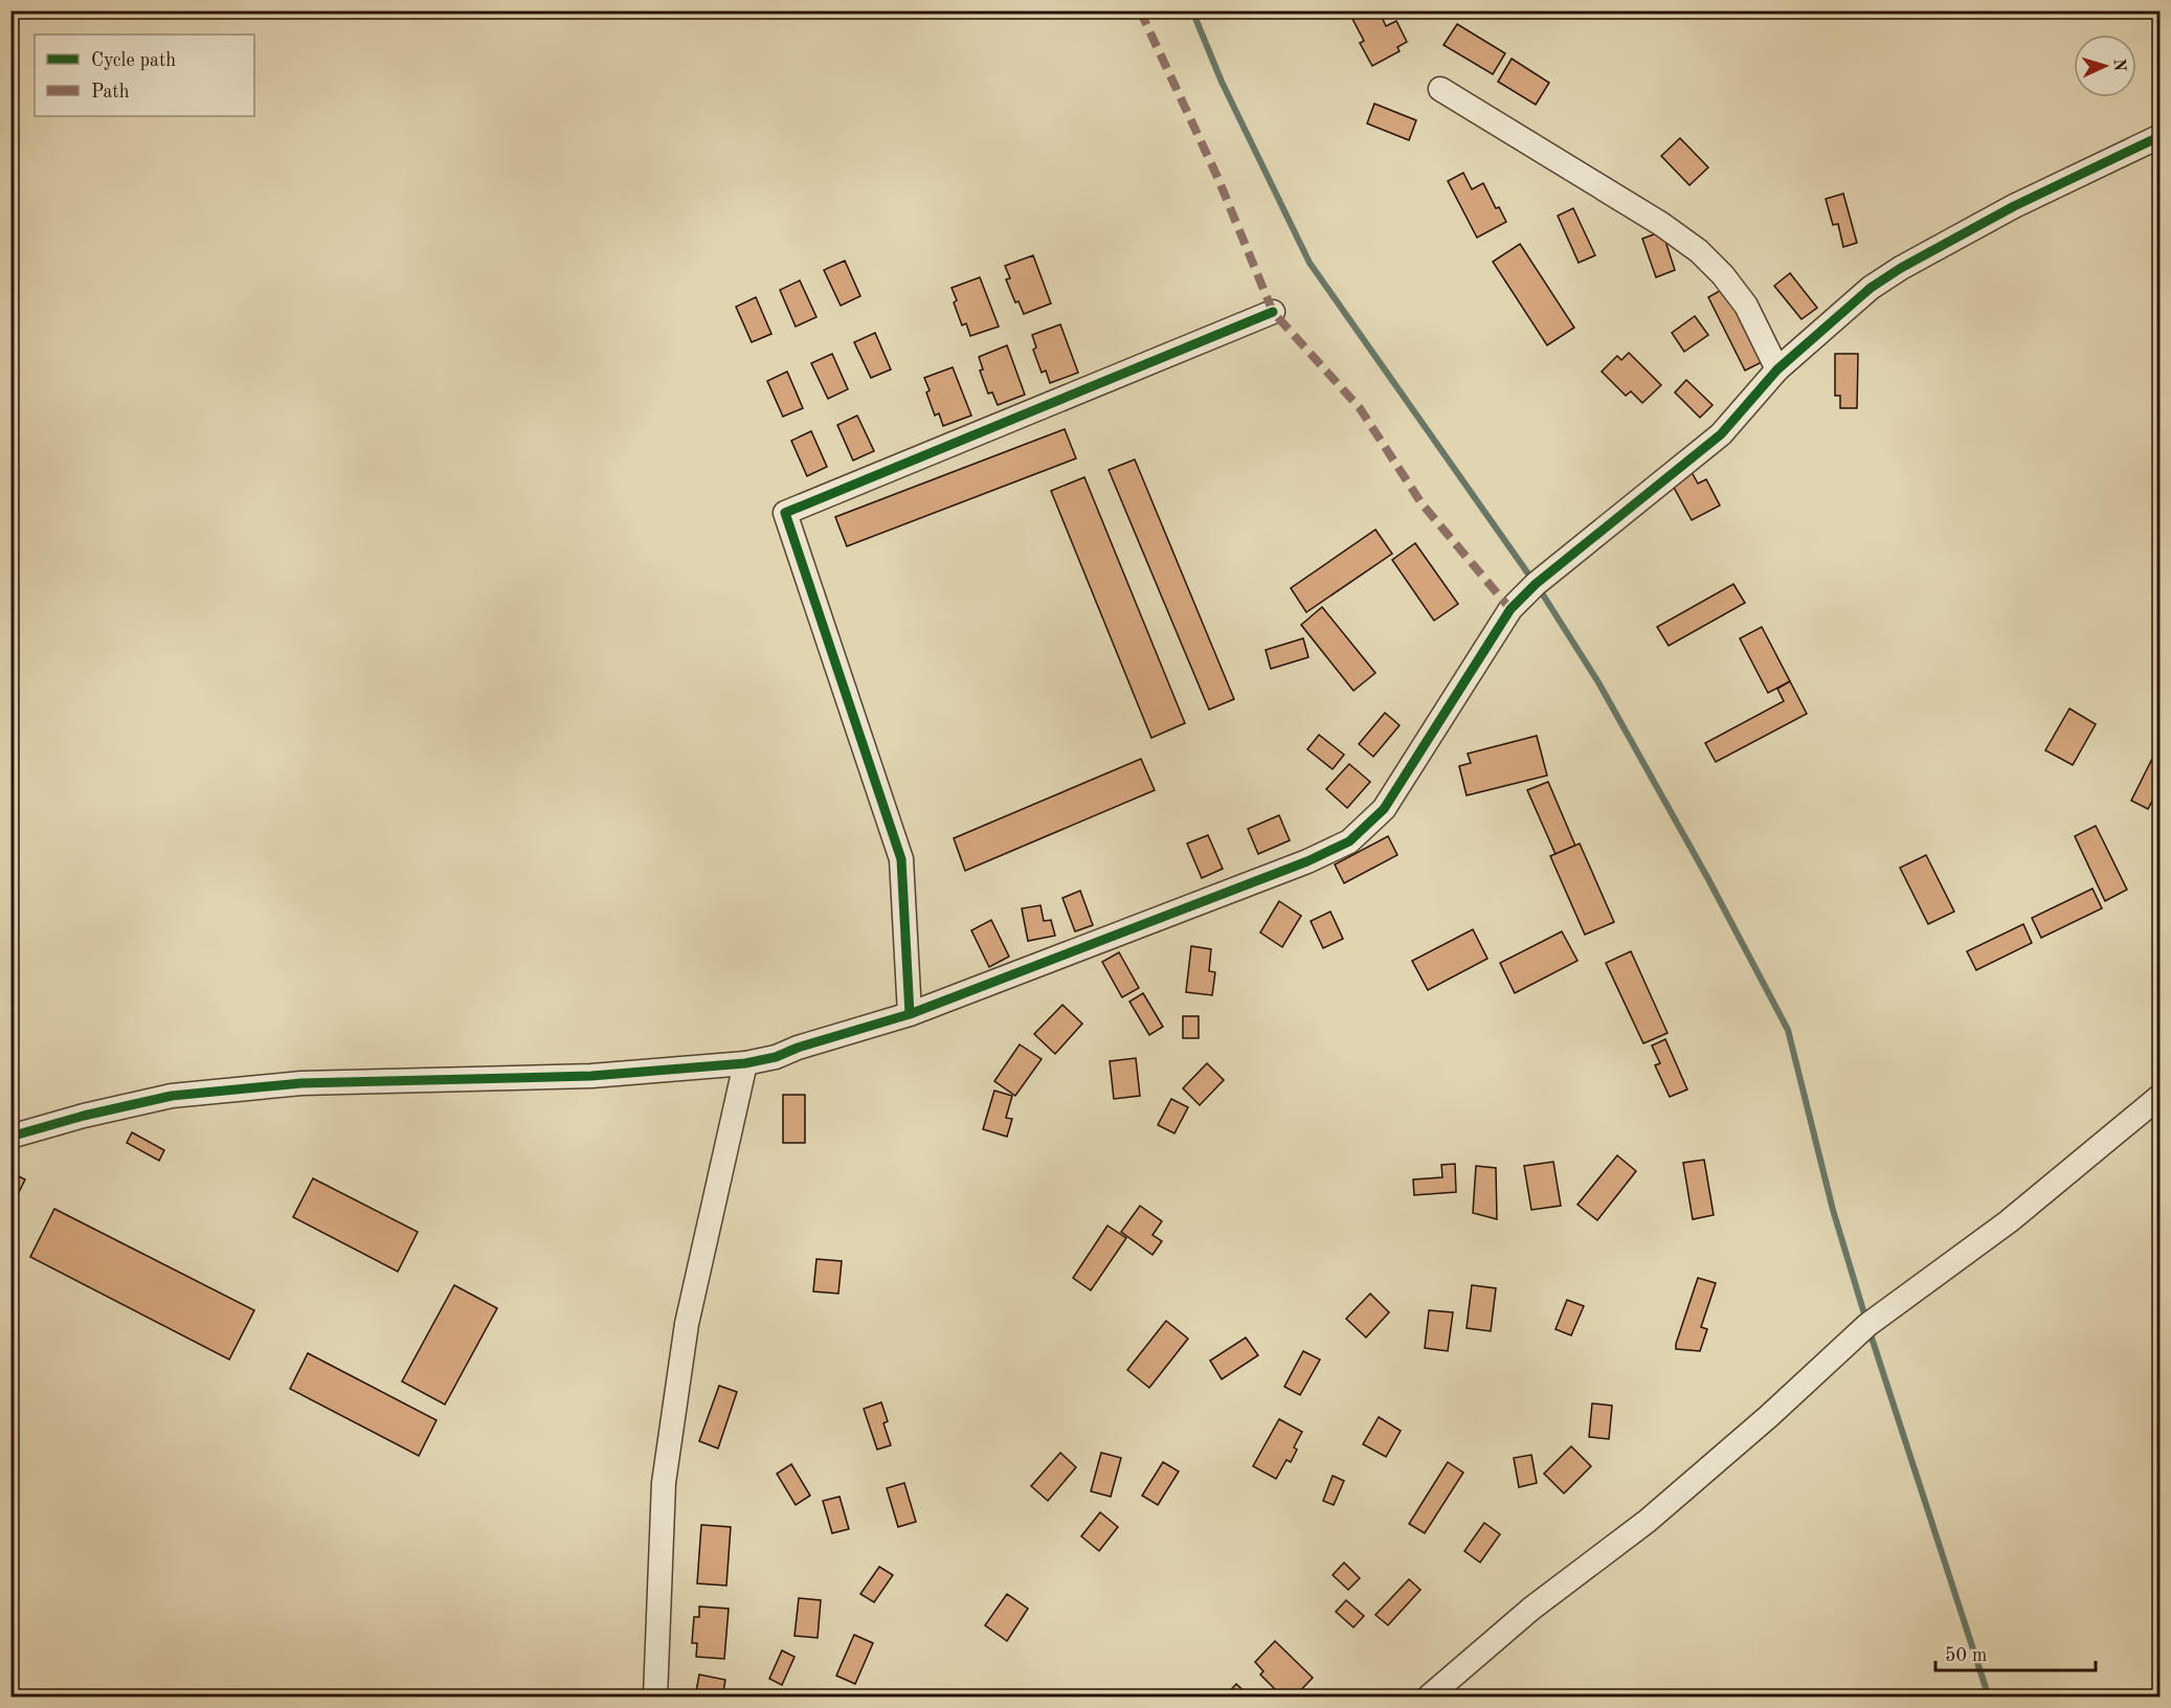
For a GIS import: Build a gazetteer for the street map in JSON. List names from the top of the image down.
{
  "legend": ["Cycle path", "Path"],
  "scale_bar": "50 m",
  "north": "right"
}
